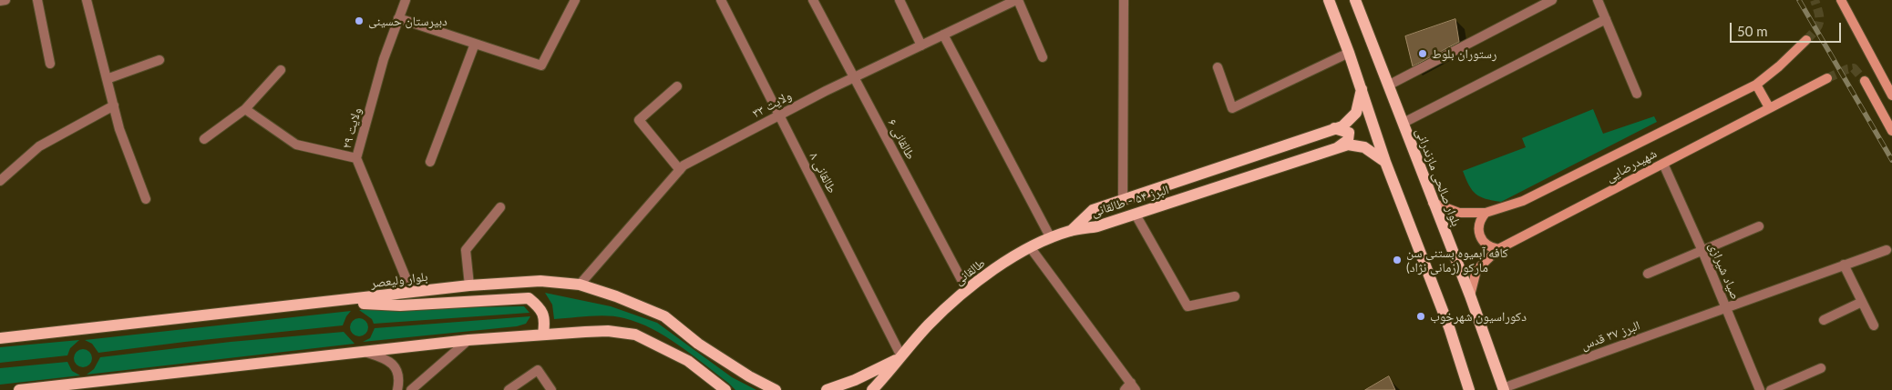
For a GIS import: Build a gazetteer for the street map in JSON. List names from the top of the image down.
{
  "streets": {
    "main road": [
      "شهیدرضایی",
      "بلوار صالحی مازندرانی",
      "البرز ۵۴ - طالقانی",
      "طالقانی",
      "بلوار ولیعصر"
    ],
    "street": [
      "ولایت ٣۳",
      "ولایت ٢٩",
      "طالقانی ۶",
      "طالقانی ۸",
      "صیاد شیرازی",
      "البرز ۳۷ قدس"
    ]
  },
  "crossings": [
    ["ولایت ٣۳", "طالقانی ۶"],
    ["ولایت ٣۳", "طالقانی ۸"],
    ["ولایت ٣۳", "بلوار ولیعصر"],
    ["ولایت ٢٩", "بلوار ولیعصر"],
    ["طالقانی ۶", "طالقانی"],
    ["شهیدرضایی", "بلوار صالحی مازندرانی"],
    ["شهیدرضایی", "صیاد شیرازی"],
    ["طالقانی ۸", "طالقانی"],
    ["بلوار صالحی مازندرانی", "البرز ۳۷ قدس"],
    ["البرز ۵۴ - طالقانی", "طالقانی"],
    ["صیاد شیرازی", "البرز ۳۷ قدس"]
  ],
  "places": [
    "دبیرستان حسینی",
    "رستوران بلوط",
    "کافه آبمیوه بستنی سن مارکو (زمانی نژاد)",
    "دکوراسیون شهرخوب"
  ],
  "scale_bar": "50 m"
}
